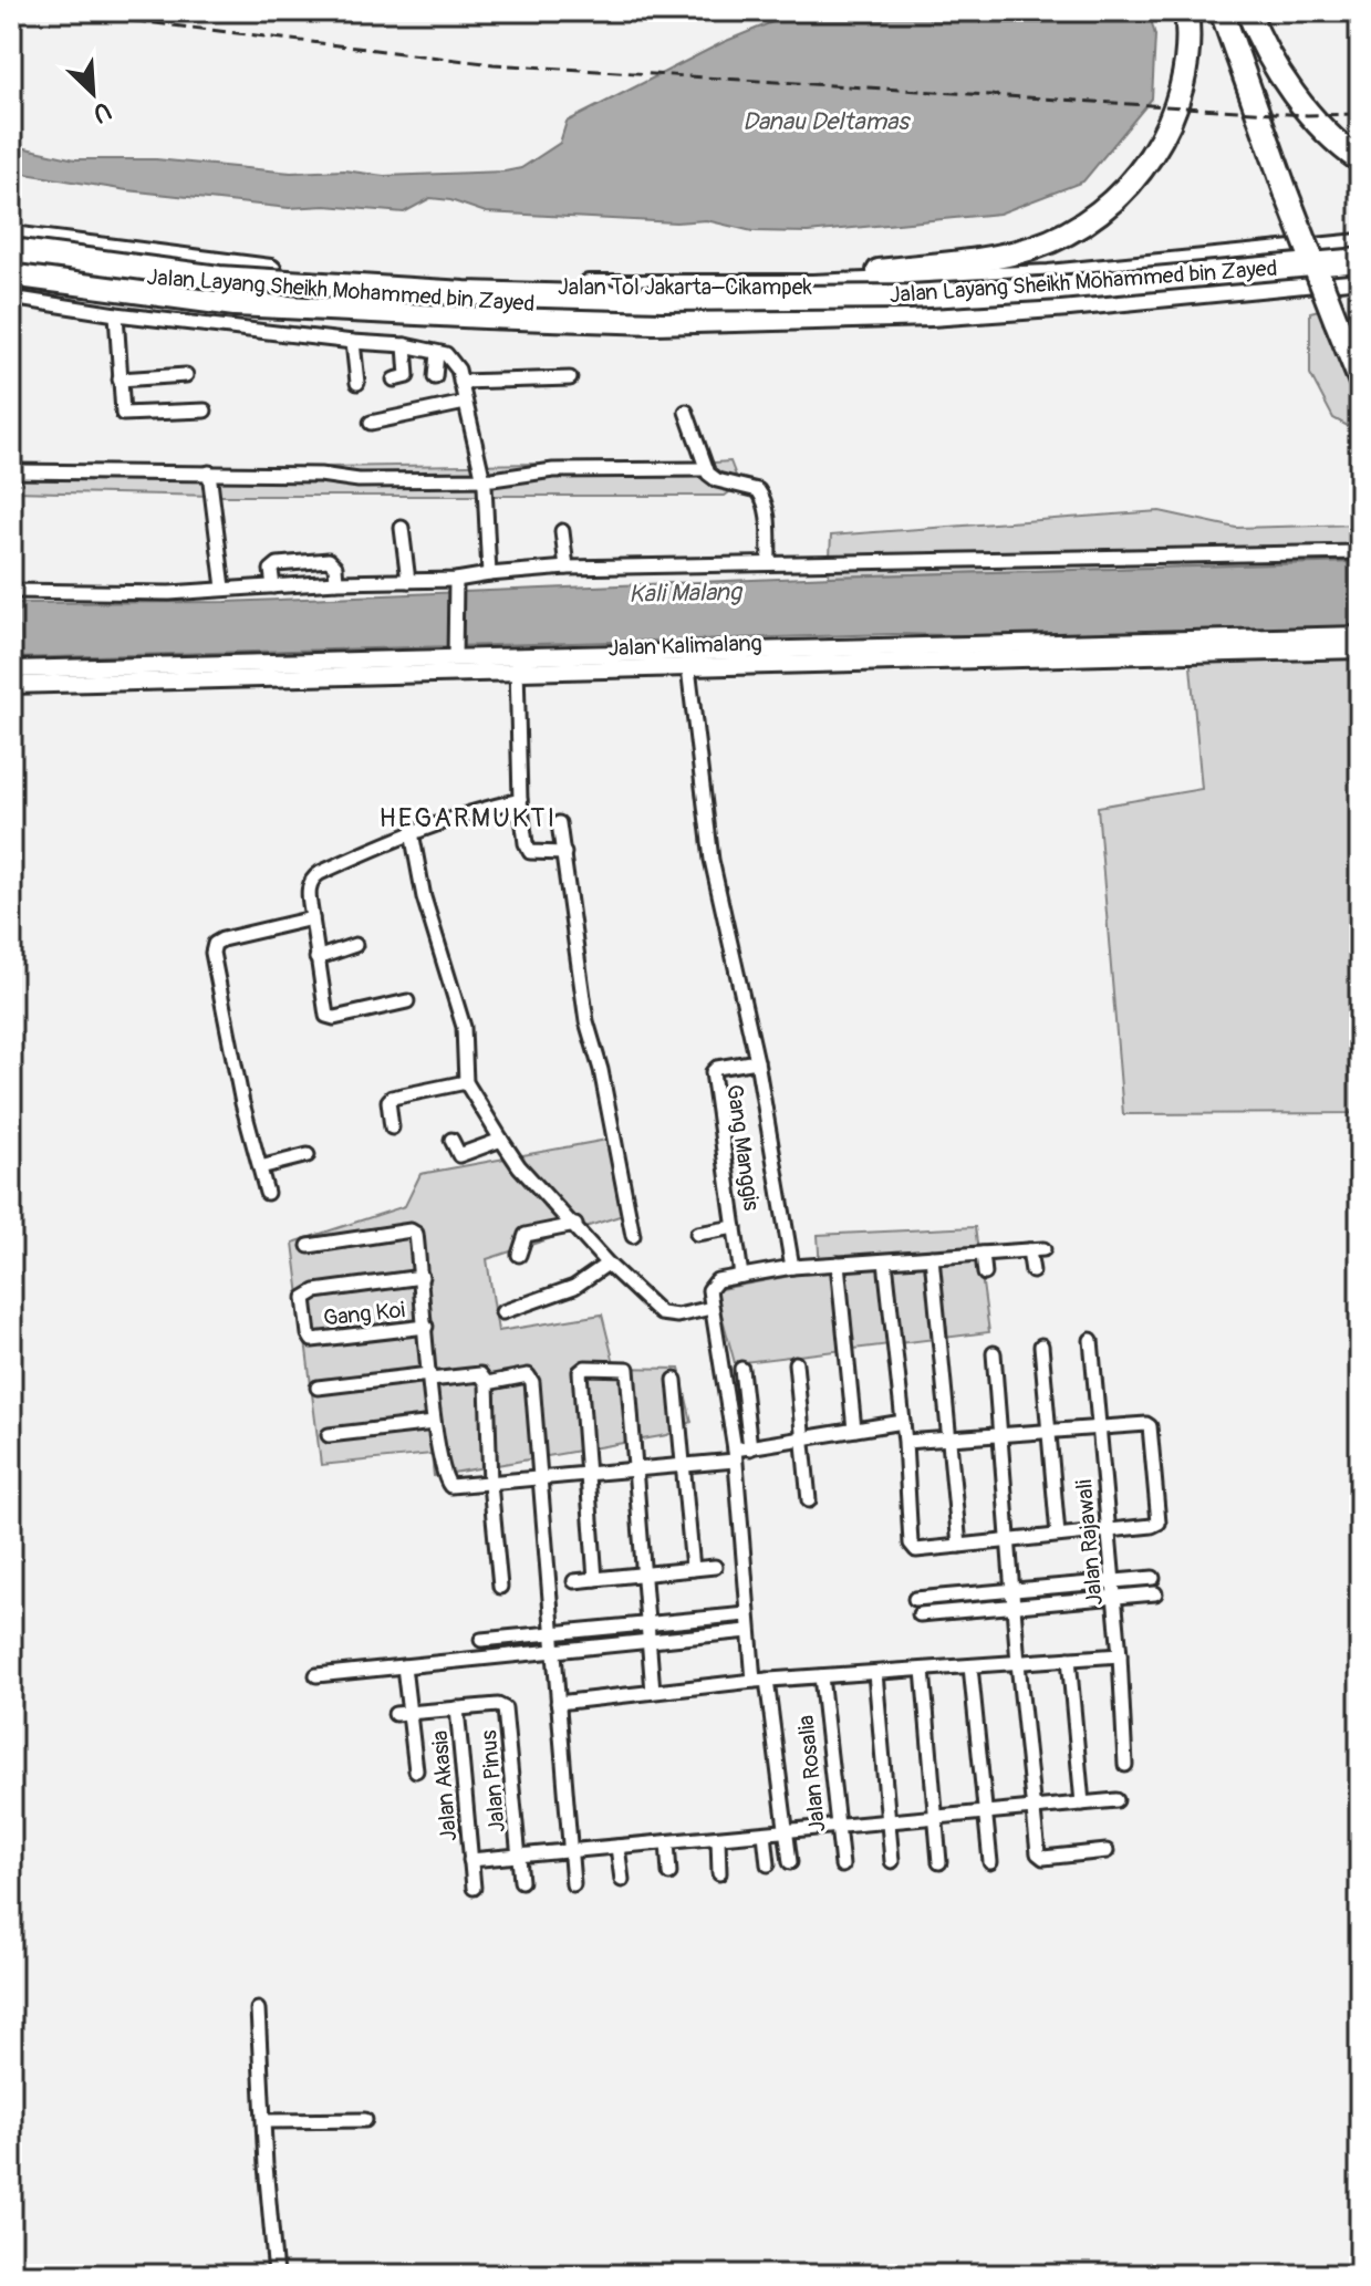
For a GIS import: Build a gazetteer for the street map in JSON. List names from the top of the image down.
{
  "streets": {
    "highway": ["Jalan Layang Sheikh Mohammed bin Zayed", "Jalan Tol Jakarta–Cikampek"],
    "main road": ["Jalan Kalimalang"],
    "street": [
      "Gang Manggis",
      "Gang Koi",
      "Jalan Rajawali",
      "Jalan Rosalia",
      "Jalan Pinus",
      "Jalan Akasia"
    ]
  },
  "crossings": [
    ["Jalan Layang Sheikh Mohammed bin Zayed", "Jalan Tol Jakarta–Cikampek"],
    ["Jalan Pinus", "Jalan Akasia"]
  ],
  "districts": ["HEGARMUKTI"],
  "water": ["Danau Deltamas", "Kali Malang"],
  "north": "bottom right"
}
